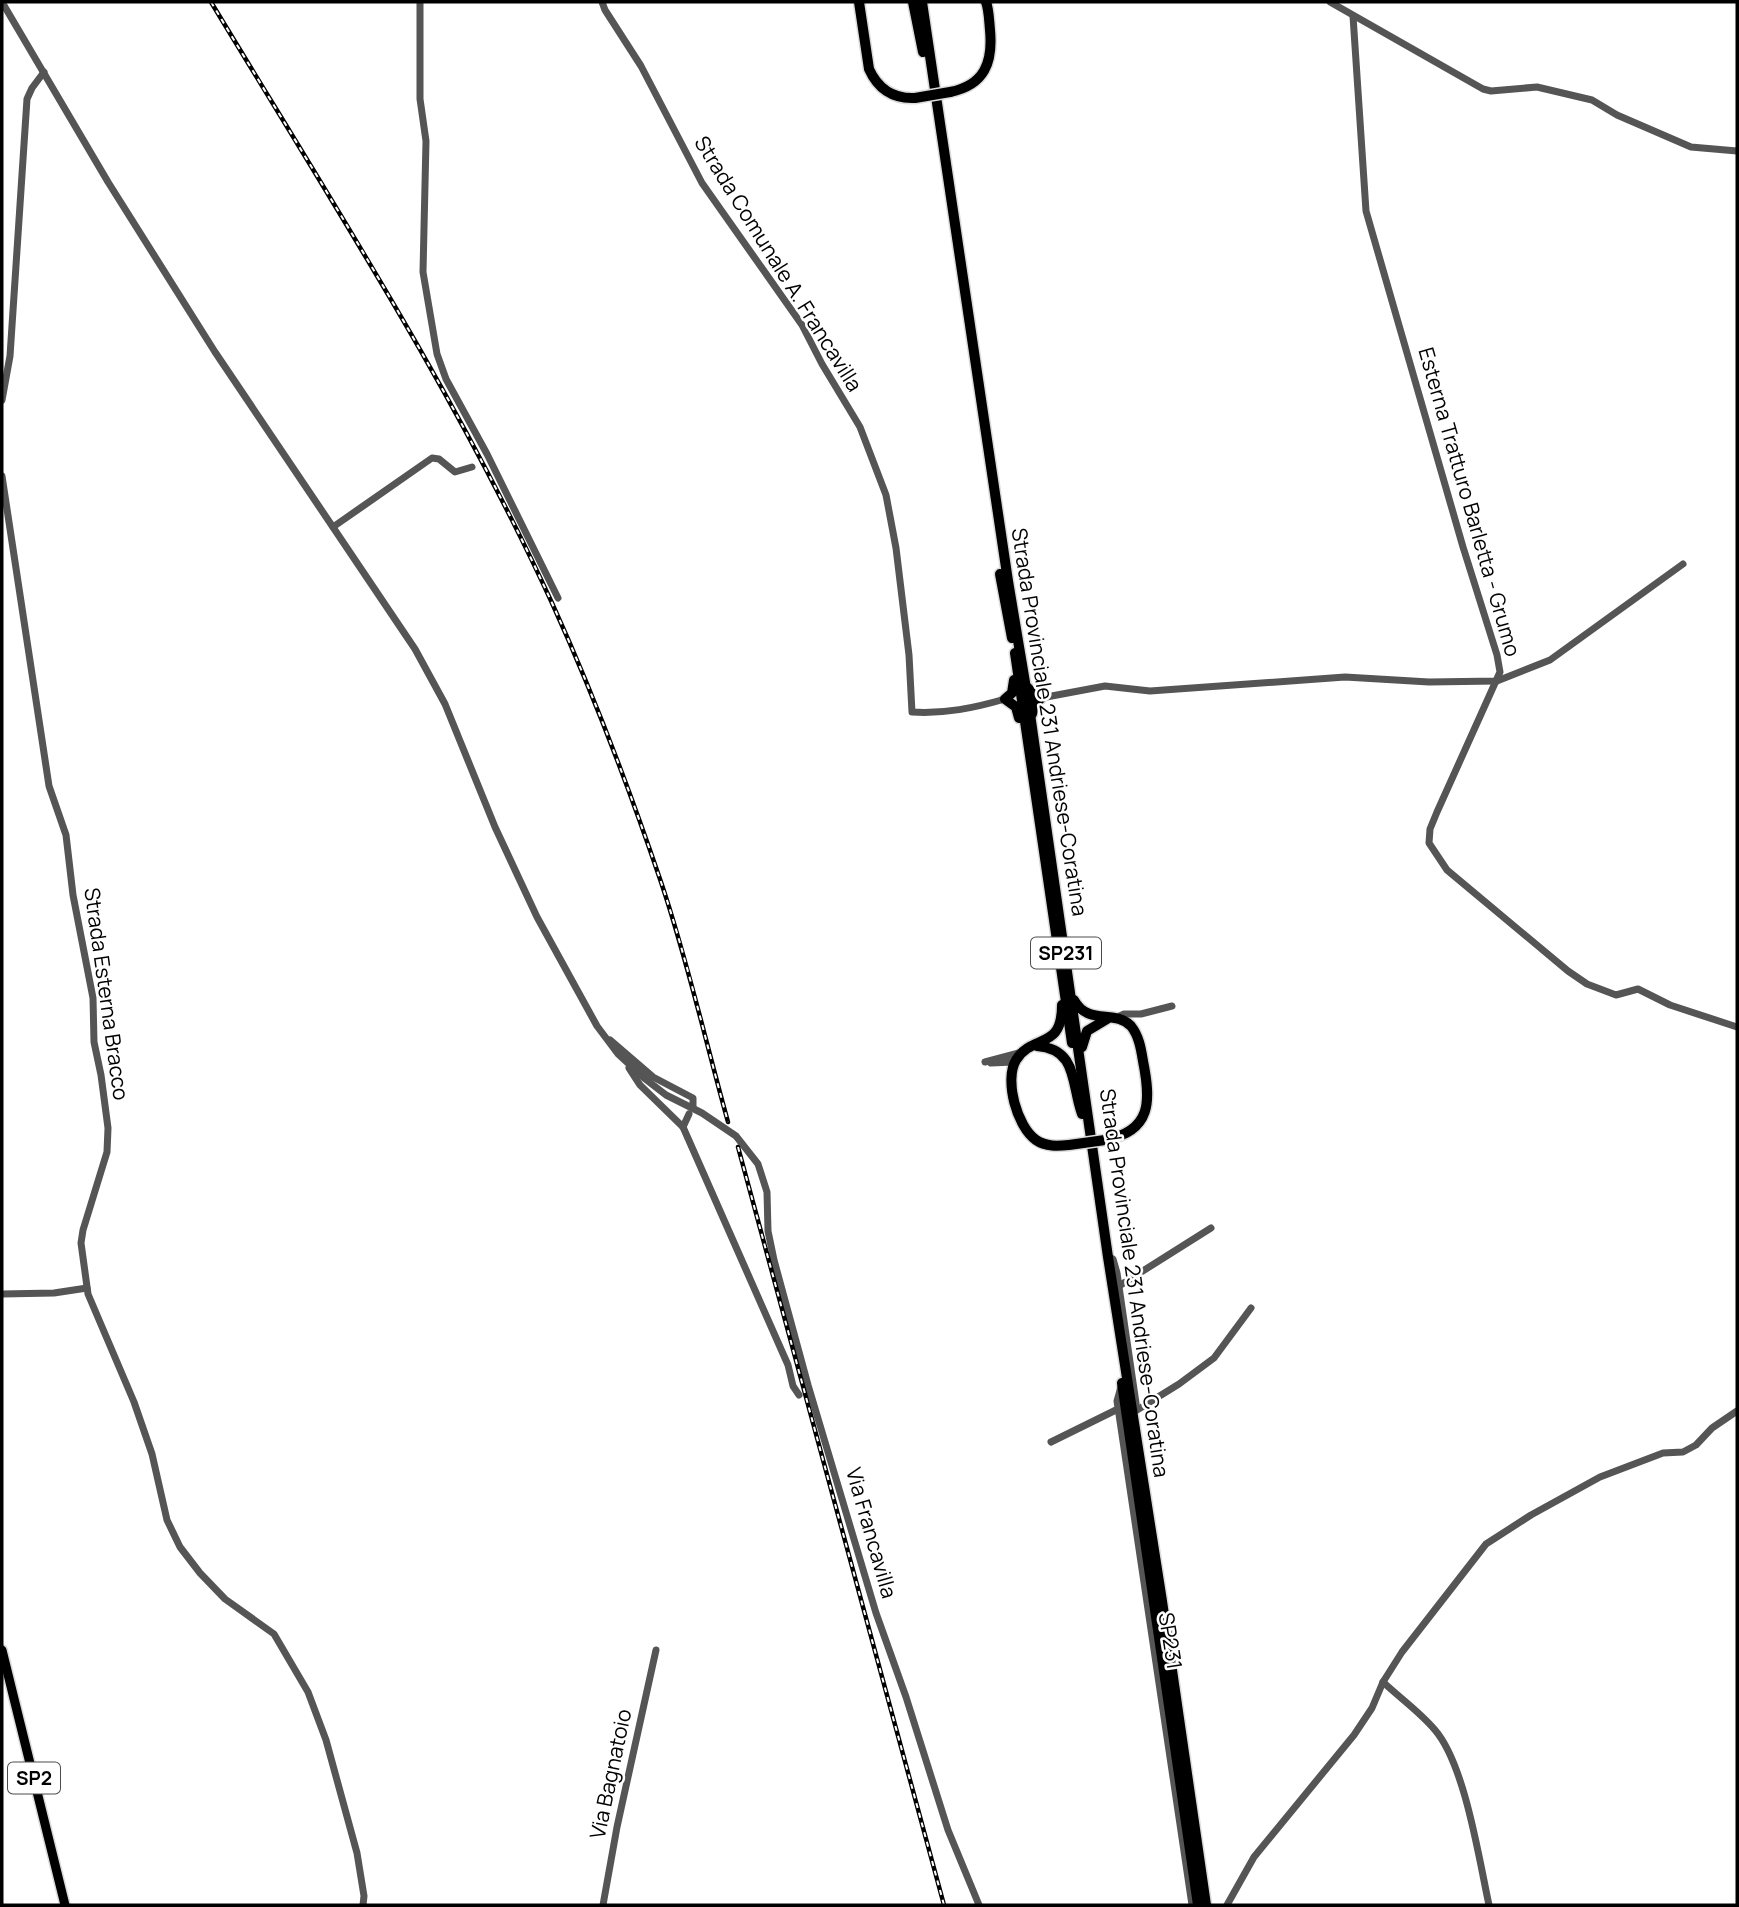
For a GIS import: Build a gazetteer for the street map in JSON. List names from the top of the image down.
{
  "streets": {
    "highway": ["Strada Provinciale 231 Andriese-Coratina", "SP231"],
    "main road": ["SP2"],
    "street": [
      "Strada Comunale A. Francavilla",
      "Esterna Tratturo Barletta - Grumo",
      "Strada Esterna Bracco",
      "Via Francavilla",
      "Via Bagnatoio"
    ]
  },
  "crossings": [
    ["Strada Provinciale 231 Andriese-Coratina", "SP231"]
  ]
}
